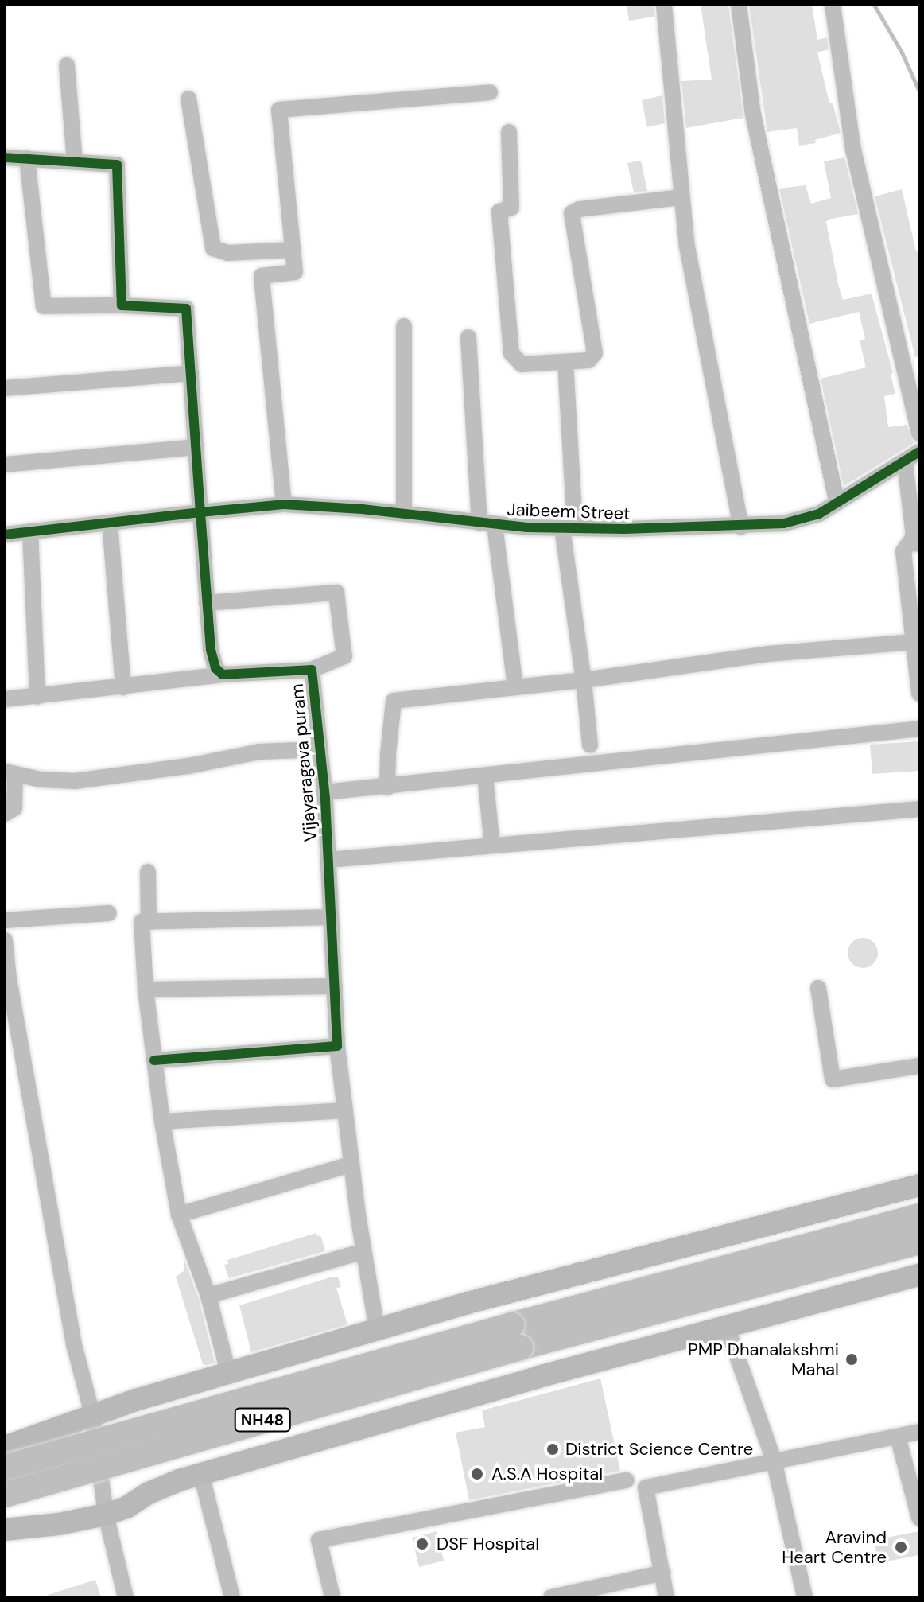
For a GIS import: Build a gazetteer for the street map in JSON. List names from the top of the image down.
{
  "streets": {
    "highway": ["NH48"],
    "street": ["Jaibeem Street", "Vijayaragava puram"]
  },
  "places": [
    "PMP Dhanalakshmi Mahal",
    "District Science Centre",
    "A.S.A Hospital",
    "DSF Hospital",
    "Aravind Heart Centre"
  ]
}
